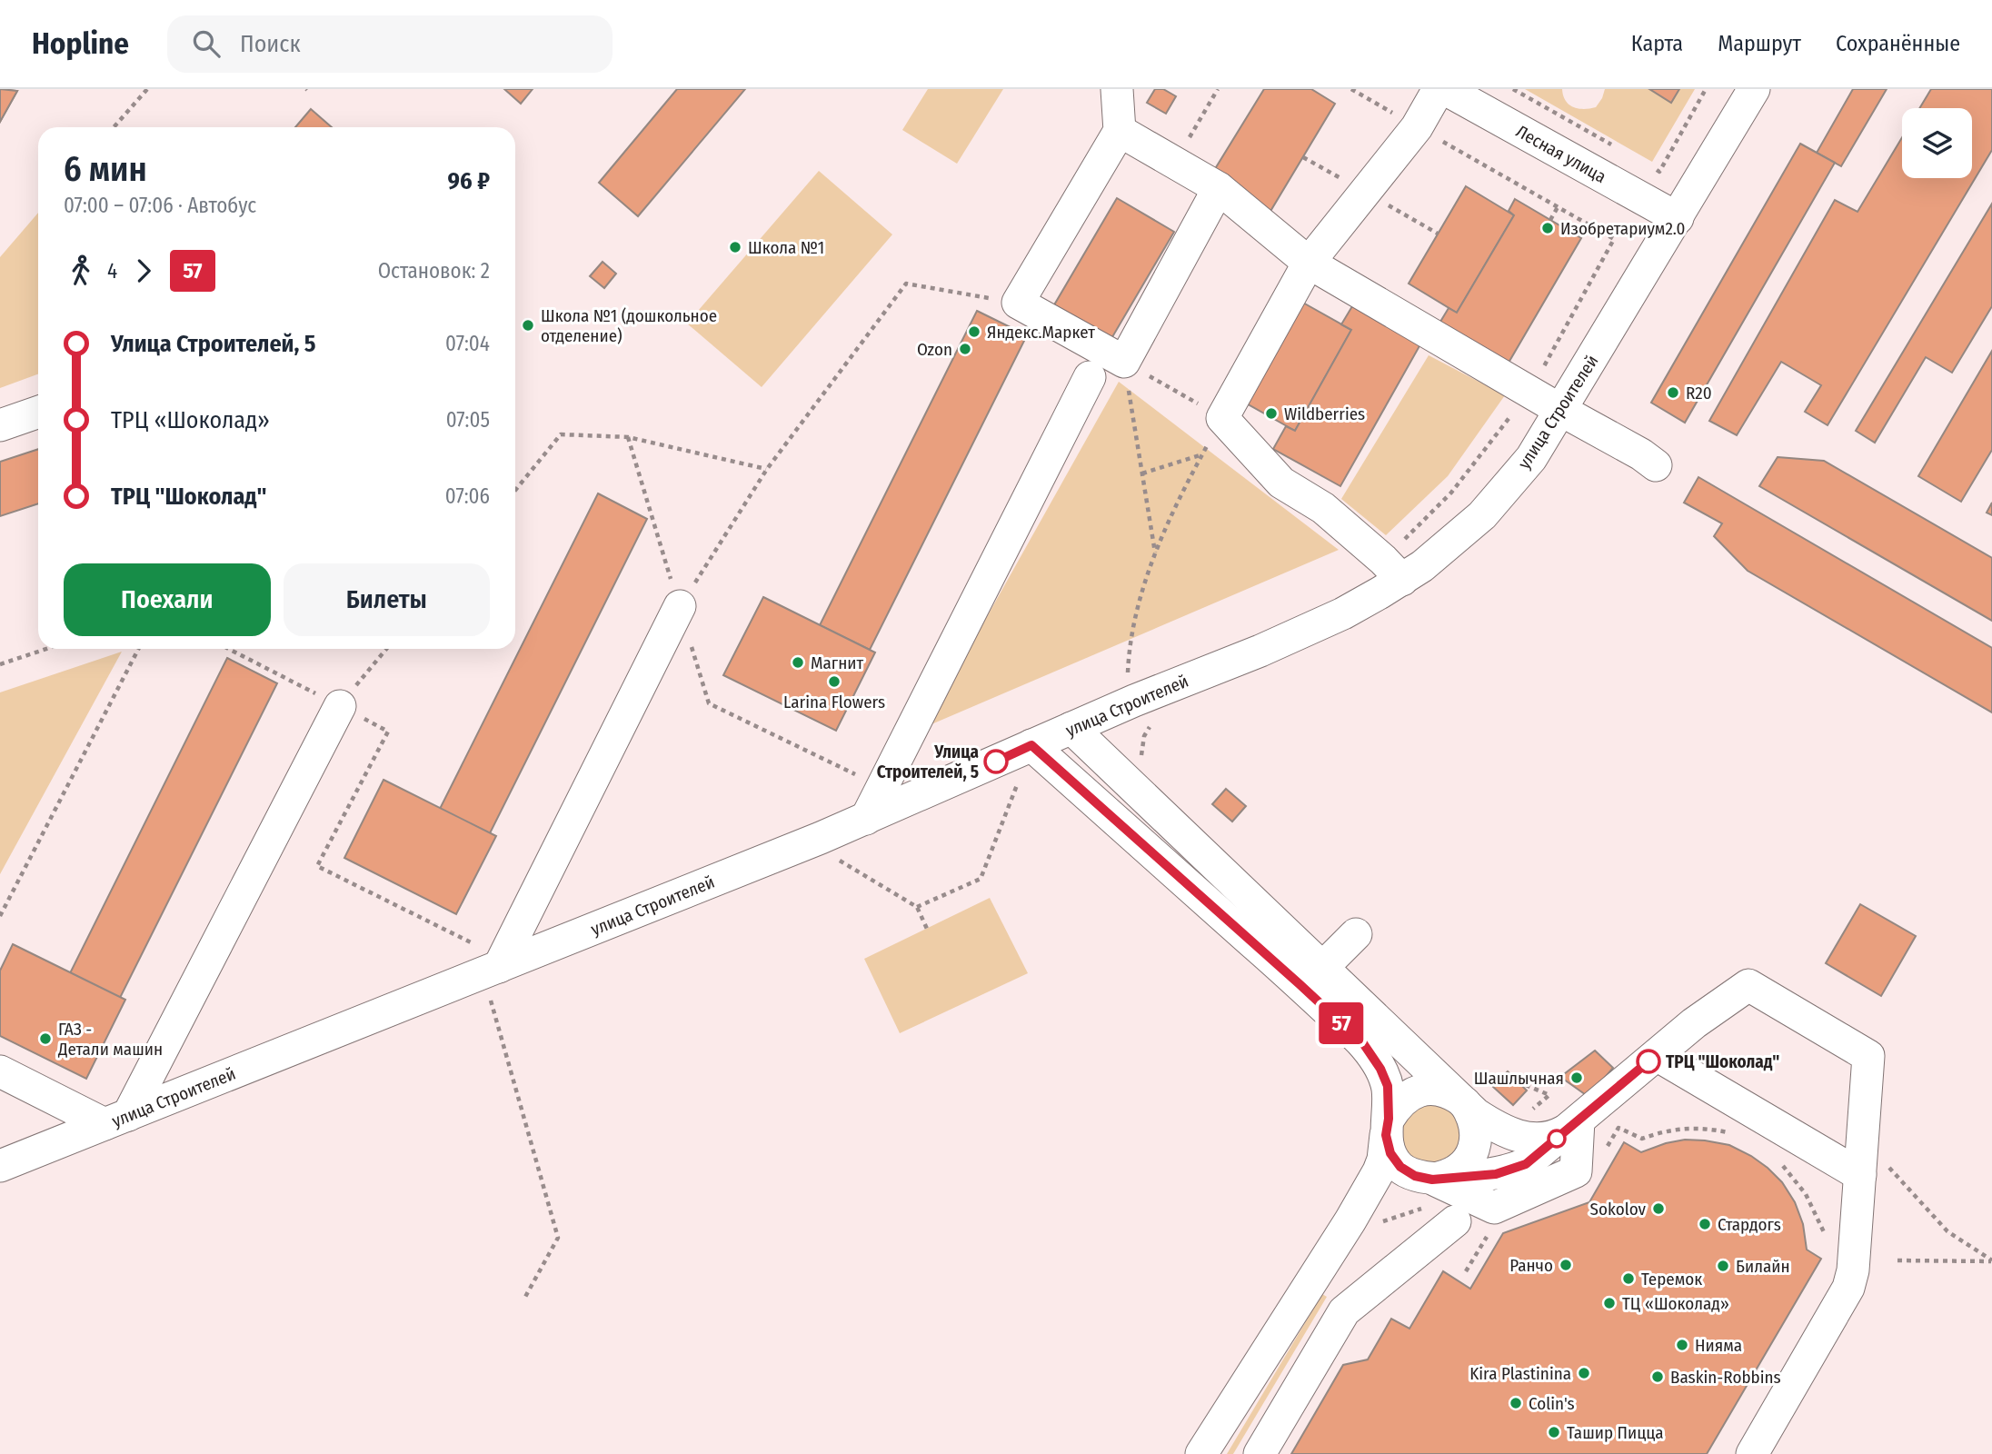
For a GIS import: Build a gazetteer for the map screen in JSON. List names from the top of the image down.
{
  "streets": {
    "street": ["Лесная улица", "улица Строителей"]
  },
  "crossings": [
    ["Лесная улица", "улица Строителей"]
  ],
  "places": [
    "Изобретариум2.0",
    "Школа №1",
    "Школа №1 (дошкольное отделение)",
    "Яндекс.Маркет",
    "Ozon",
    "R20",
    "Wildberries",
    "Магнит",
    "Larina Flowers",
    "Улица Строителей, 5",
    "ГАЗ - Детали машин",
    "ТРЦ \"Шоколад\"",
    "Шашлычная",
    "Sokolov",
    "Стардогs",
    "Ранчо",
    "Билайн",
    "Теремок",
    "ТЦ «Шоколад»",
    "Нияма",
    "Kira Plastinina",
    "Baskin-Robbins",
    "Colin's",
    "Ташир Пицца"
  ],
  "lines": ["bus line 57"],
  "page": {
    "header": "Hopline",
    "search": "Поиск",
    "nav": ["Карта", "Маршрут", "Сохранённые"],
    "on_map": "57",
    "heading": ["6 мин", "07:00 – 07:06 · Автобус", "96 ₽"],
    "legs": ["4", "57", "Остановок: 2"],
    "list": [
      {
        "name": "Улица Строителей, 5",
        "value": "07:04"
      },
      {
        "name": "ТРЦ «Шоколад»",
        "value": "07:05"
      },
      {
        "name": "ТРЦ \"Шоколад\"",
        "value": "07:06"
      }
    ],
    "buttons": ["Поехали", "Билеты"]
  }
}
